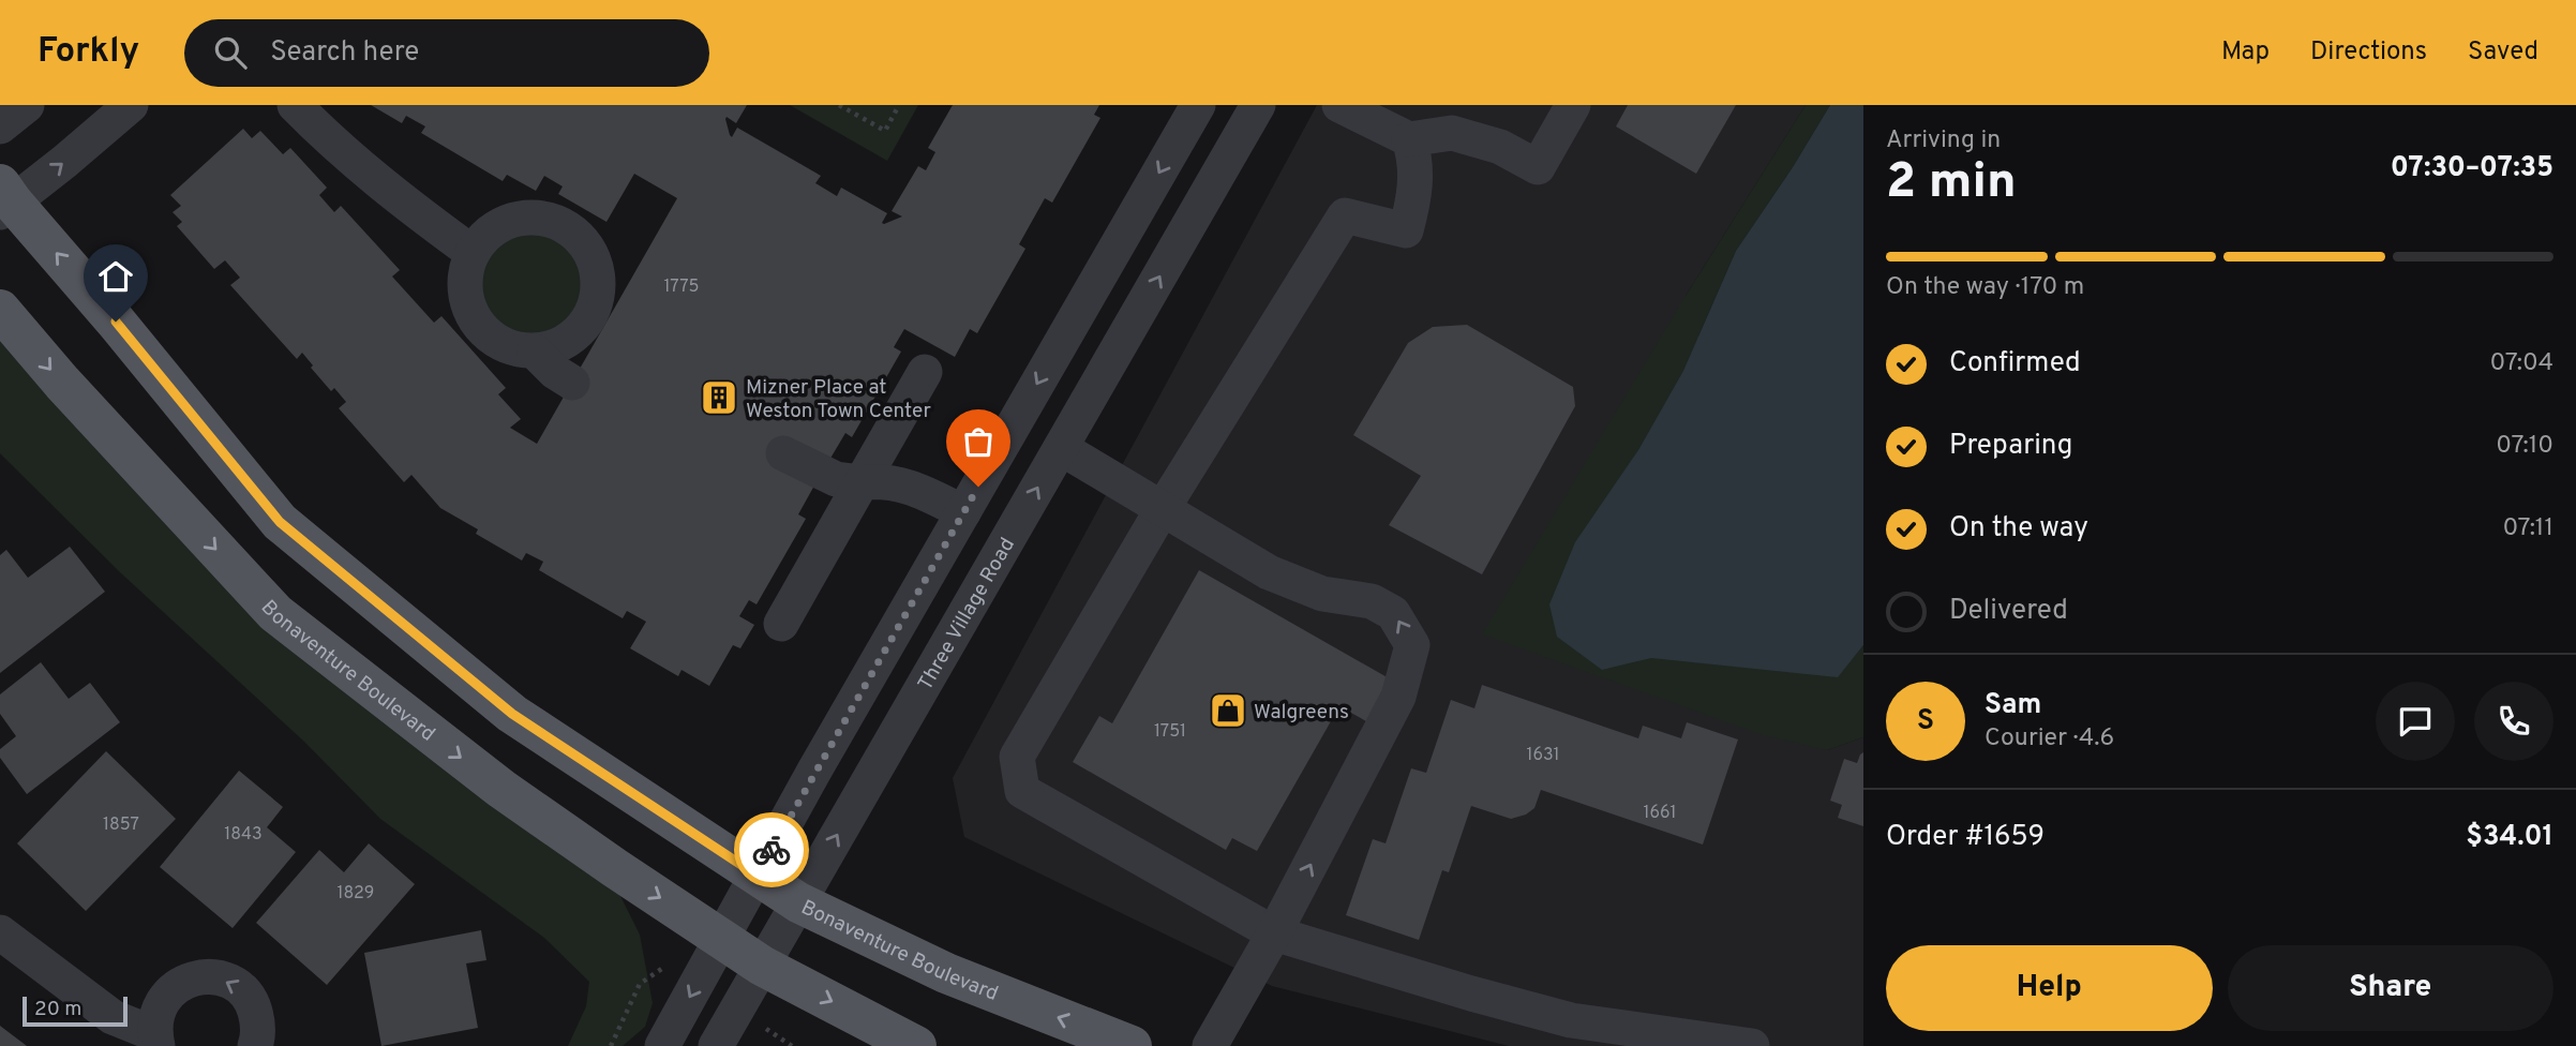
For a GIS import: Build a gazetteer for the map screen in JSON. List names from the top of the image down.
{
  "streets": {
    "main road": ["Bonaventure Boulevard"],
    "street": ["Three Village Road"]
  },
  "crossings": [
    ["Three Village Road", "Bonaventure Boulevard"]
  ],
  "places": {
    "building": ["Mizner Place at Weston Town Center"],
    "shop": ["Walgreens"]
  },
  "house_numbers": [
    "1775",
    "1751",
    "1631",
    "1661",
    "1857",
    "1843",
    "1829"
  ],
  "scale_bar": "20 m",
  "page": {
    "header": "Forkly",
    "search": "Search here",
    "nav": ["Map", "Directions", "Saved"],
    "heading": ["2 min", "Arriving in", "07:30–07:35"],
    "panel": [
      "Sam",
      "Courier · 4.6",
      "Order #1659",
      "$34.01"
    ],
    "bar": "On the way · 170 m",
    "list": [
      ["Confirmed", "07:04"],
      ["Preparing", "07:10"],
      ["On the way", "07:11"],
      "Delivered"
    ],
    "round": "S",
    "buttons": ["Help", "Share"],
    "scale": "20 m"
  }
}
